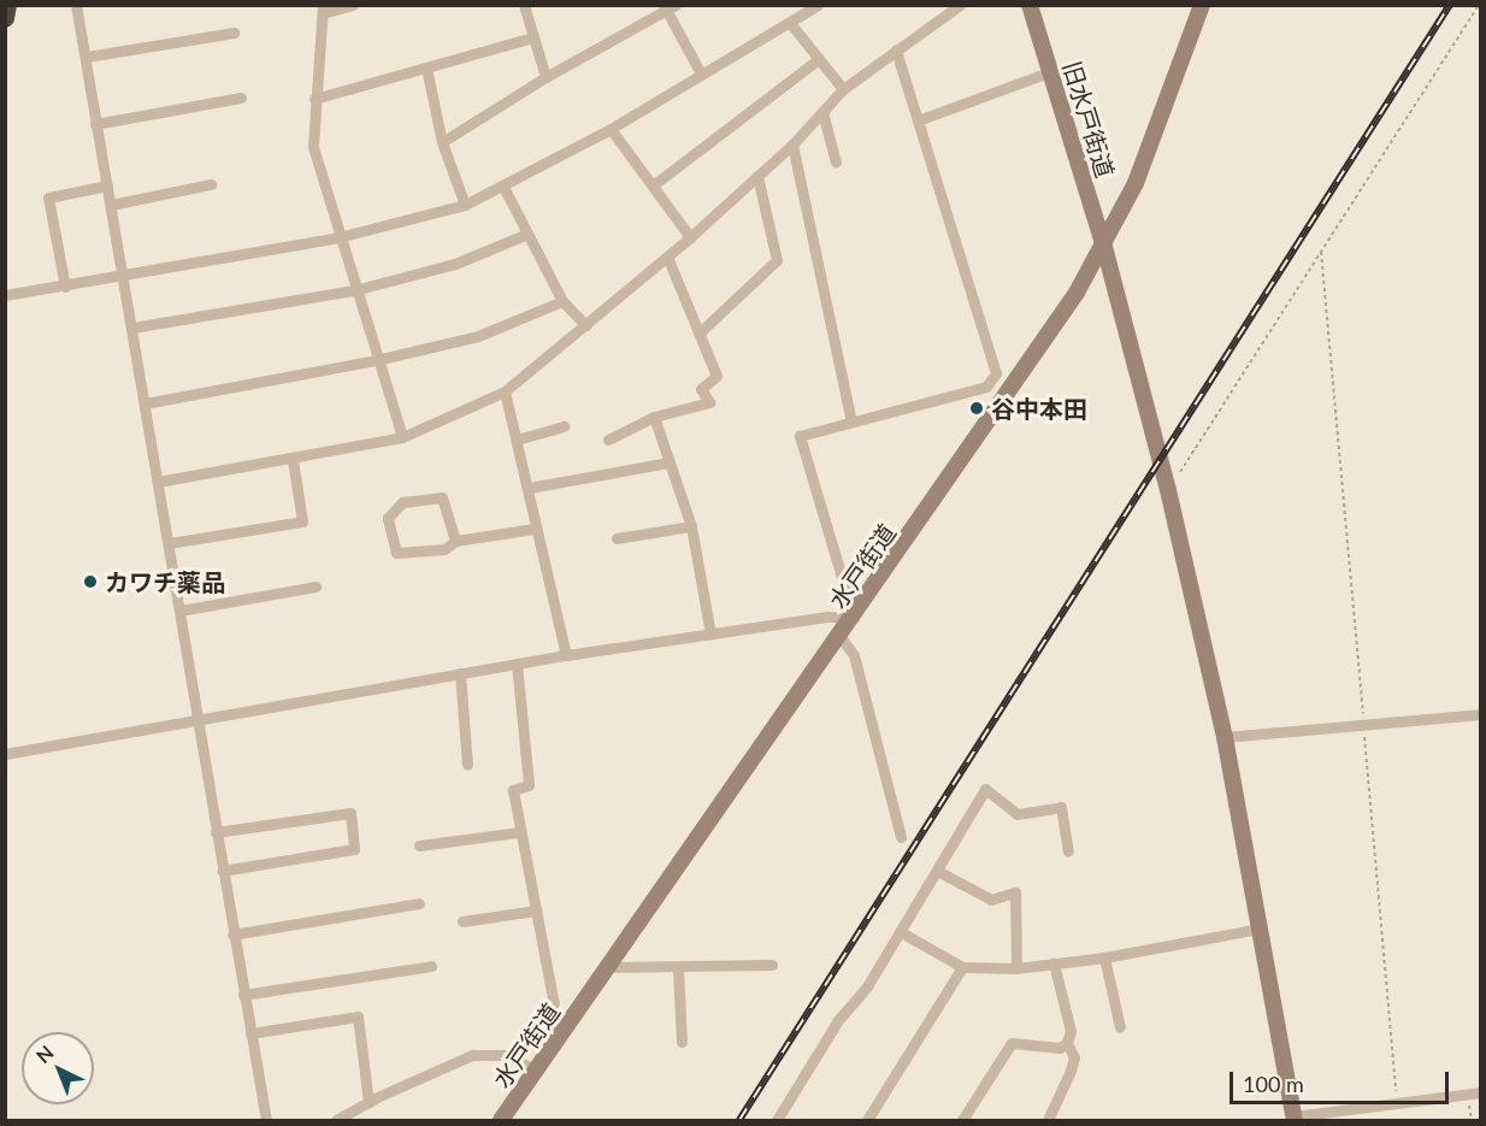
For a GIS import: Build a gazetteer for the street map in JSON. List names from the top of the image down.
{
  "streets": {
    "main road": ["旧水戸街道", "水戸街道"]
  },
  "crossings": [
    ["旧水戸街道", "水戸街道"]
  ],
  "places": ["谷中本田", "カワチ薬品"],
  "scale_bar": "100 m",
  "north": "top left"
}
